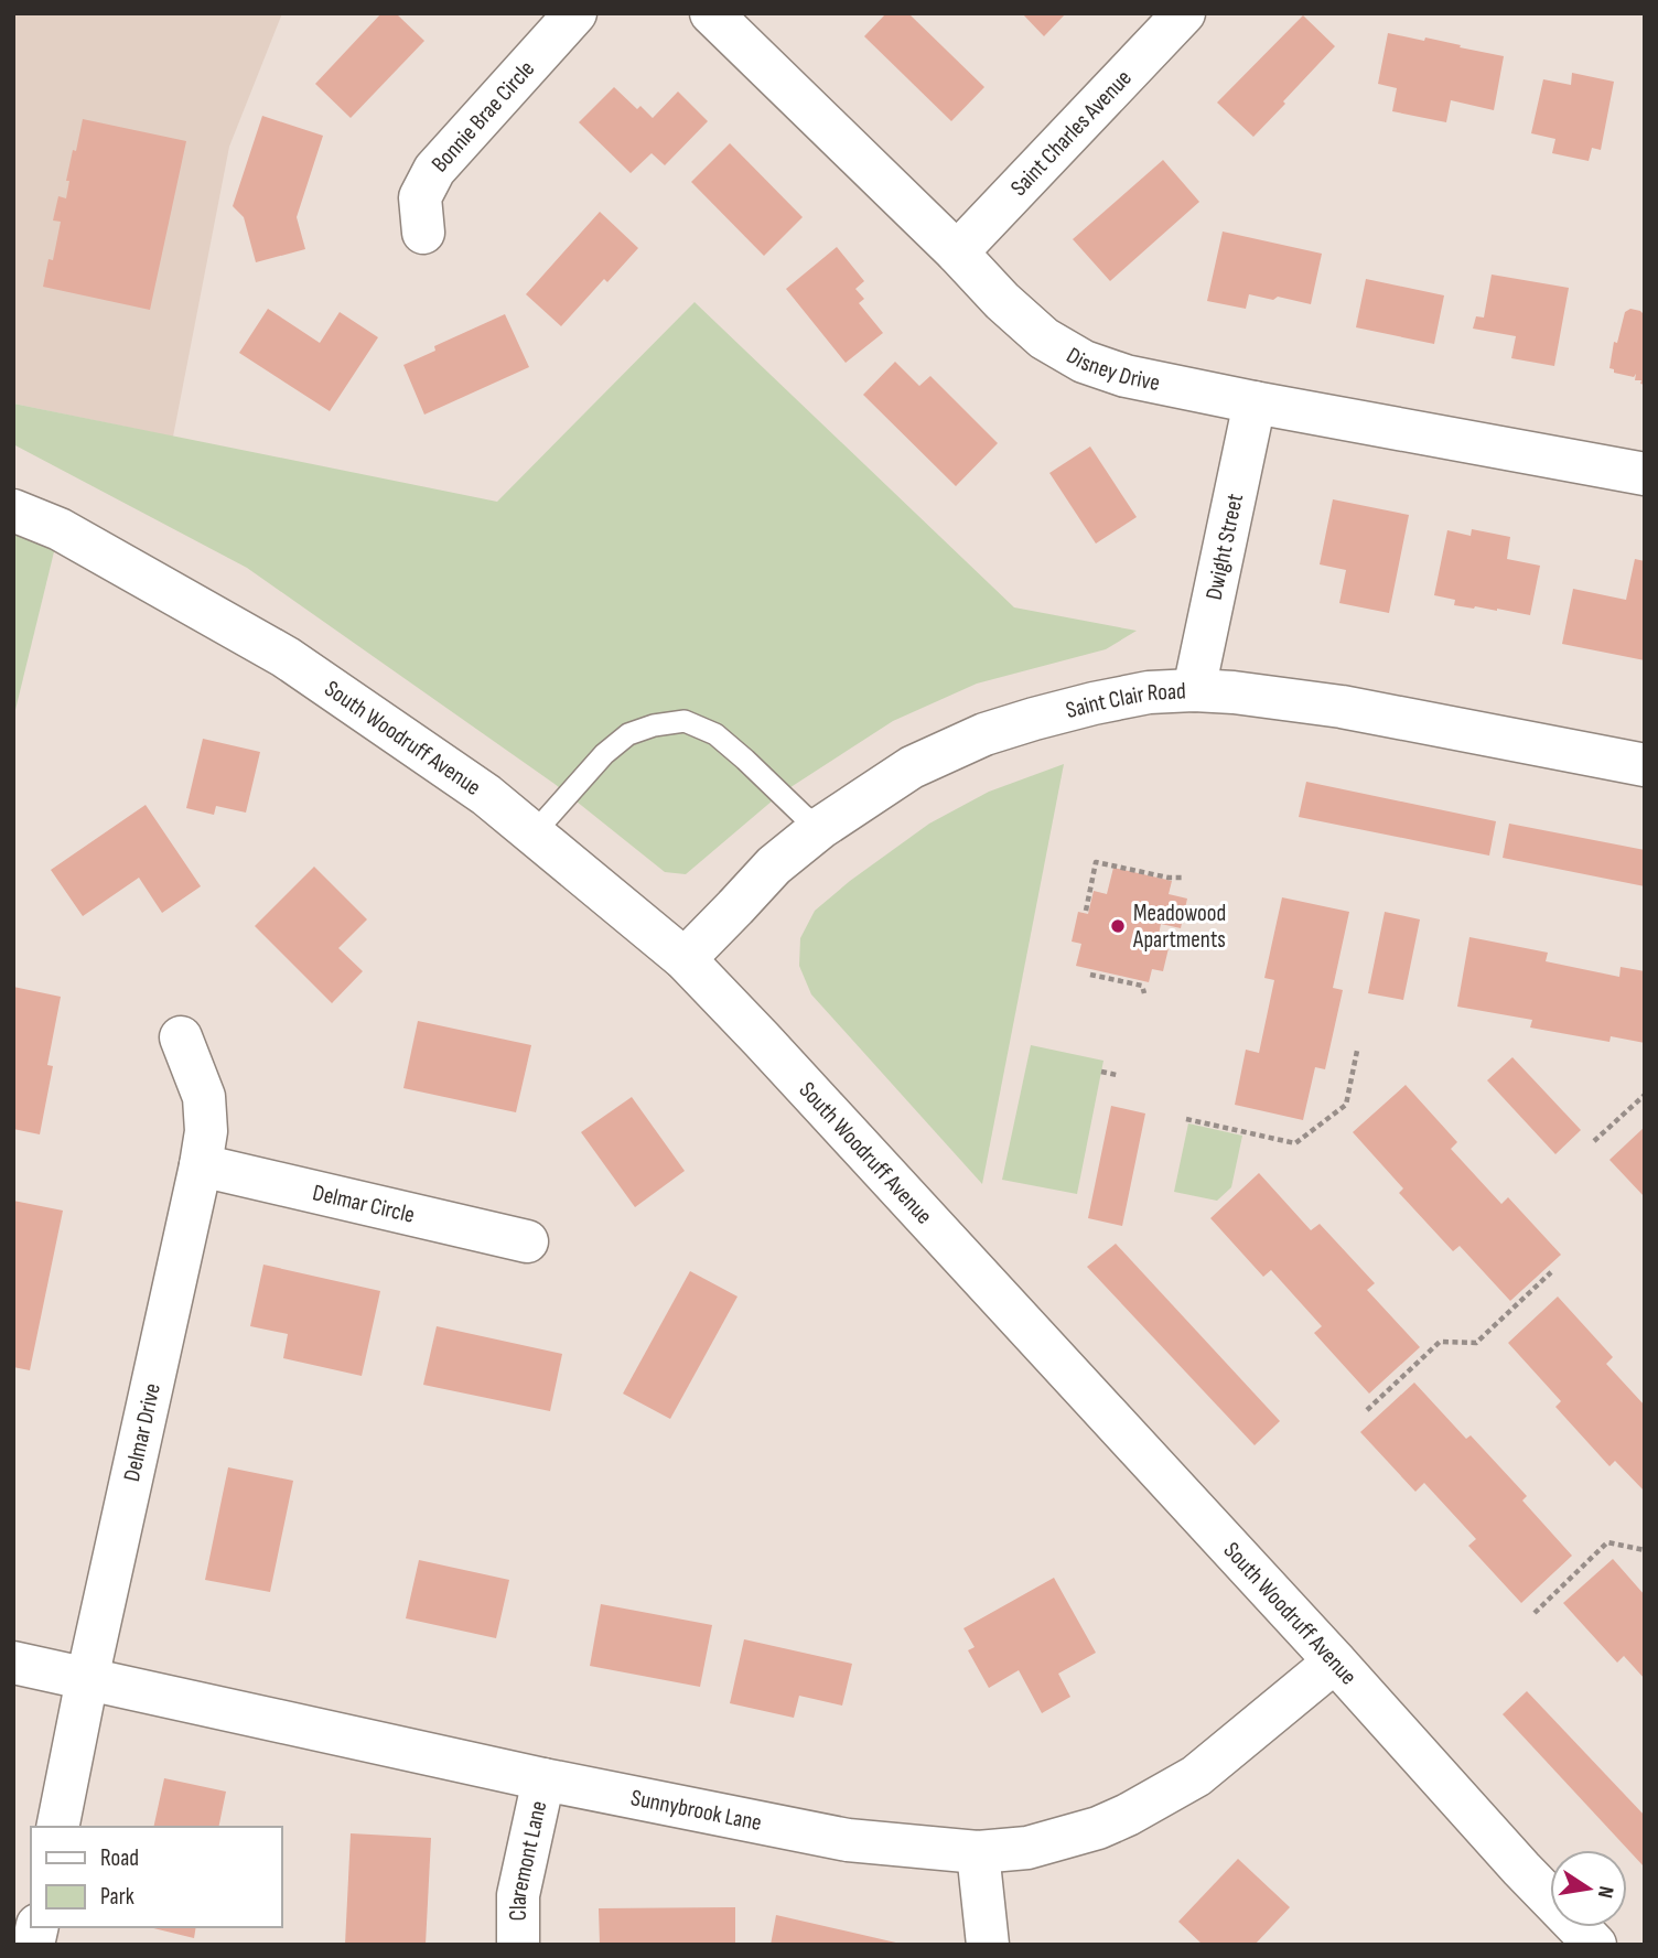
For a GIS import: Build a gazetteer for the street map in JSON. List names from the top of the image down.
{
  "streets": {
    "street": [
      "Bonnie Brae Circle",
      "Saint Charles Avenue",
      "Disney Drive",
      "Dwight Street",
      "Saint Clair Road",
      "South Woodruff Avenue",
      "Delmar Circle",
      "Delmar Drive",
      "Sunnybrook Lane",
      "Claremont Lane"
    ]
  },
  "crossings": [
    ["Saint Charles Avenue", "Disney Drive"],
    ["Disney Drive", "Dwight Street"],
    ["Dwight Street", "Saint Clair Road"],
    ["Saint Clair Road", "South Woodruff Avenue"],
    ["South Woodruff Avenue", "Sunnybrook Lane"],
    ["Delmar Circle", "Delmar Drive"],
    ["Delmar Drive", "Sunnybrook Lane"],
    ["Sunnybrook Lane", "Claremont Lane"]
  ],
  "places": ["Meadowood Apartments"],
  "legend": ["Road", "Park"],
  "north": "right"
}
